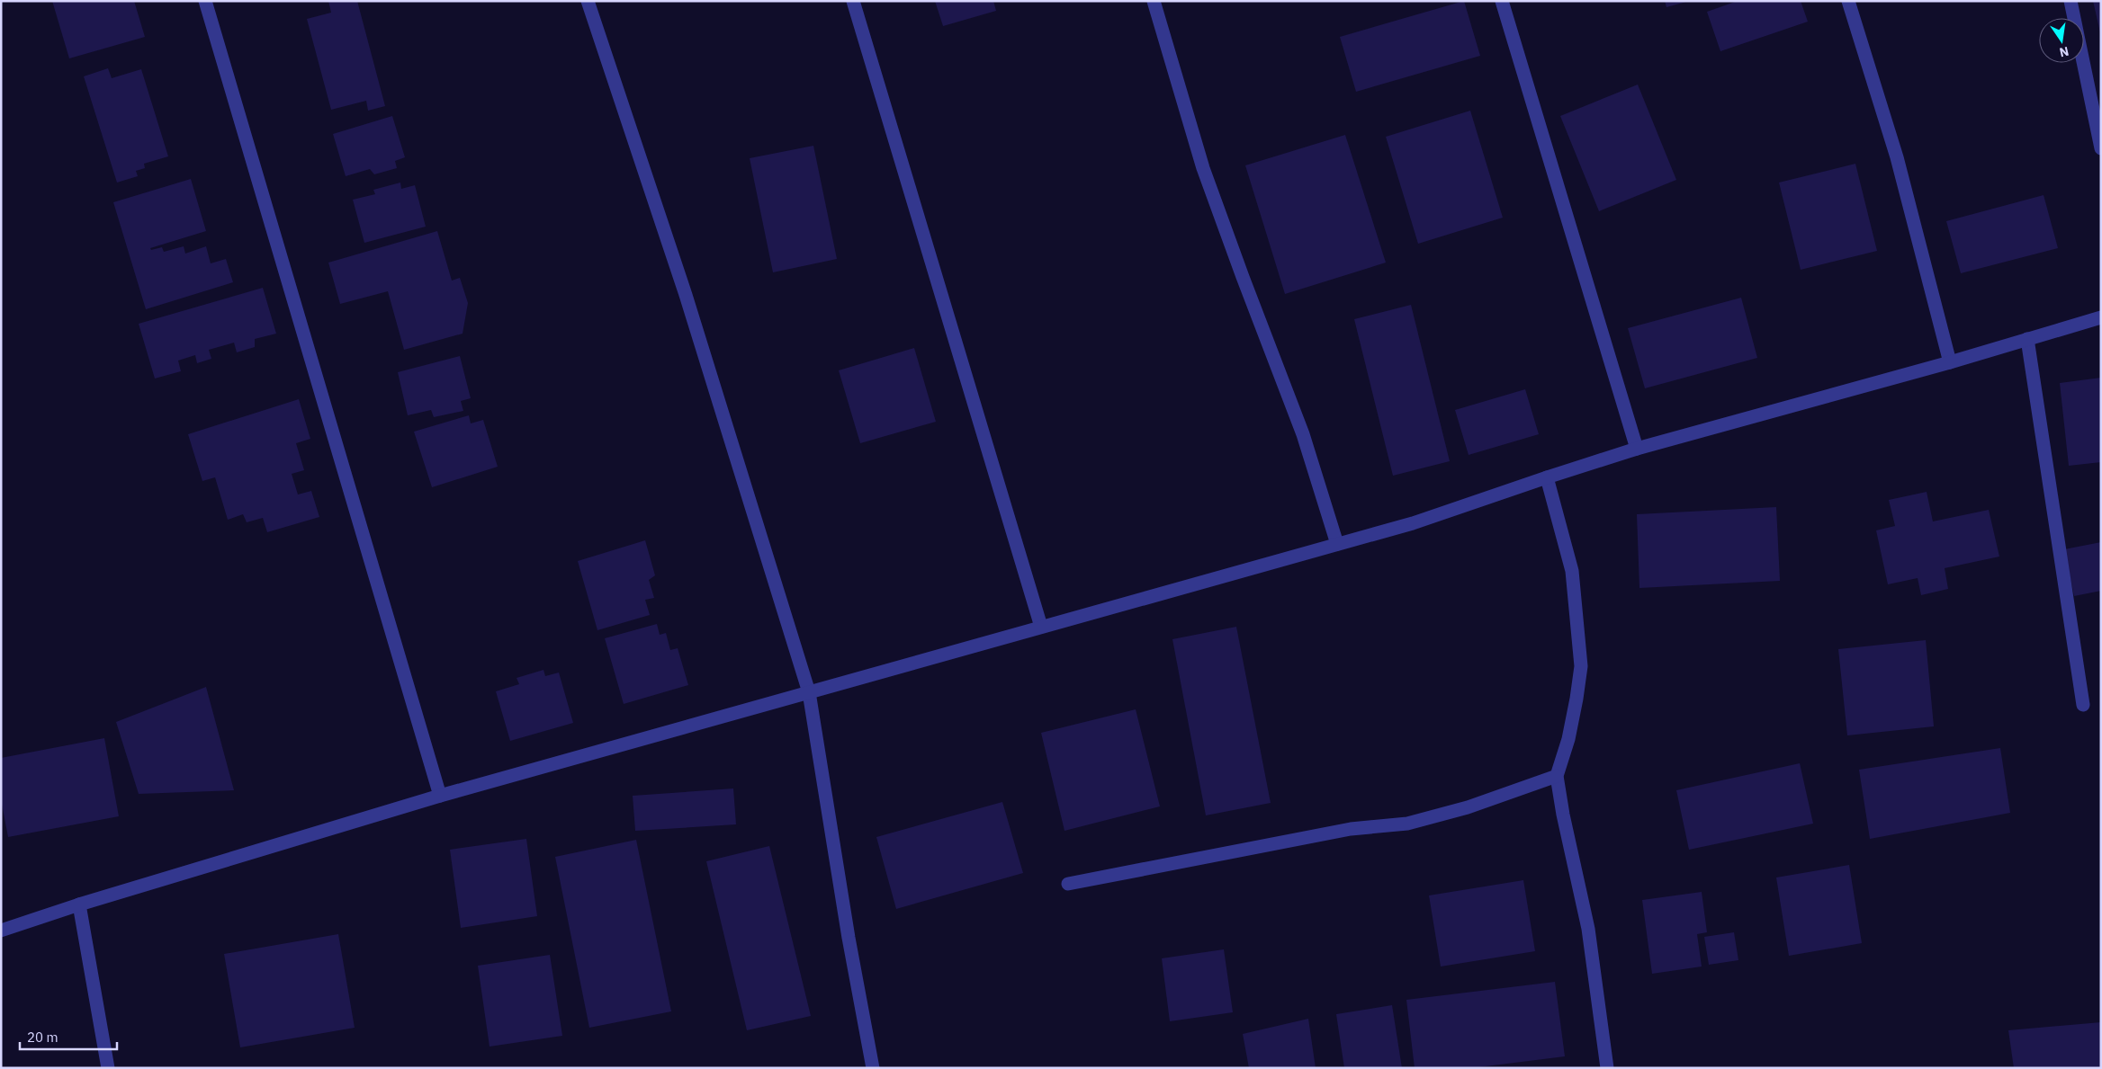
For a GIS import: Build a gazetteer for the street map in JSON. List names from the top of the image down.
{
  "scale_bar": "20 m",
  "north": "bottom"
}
